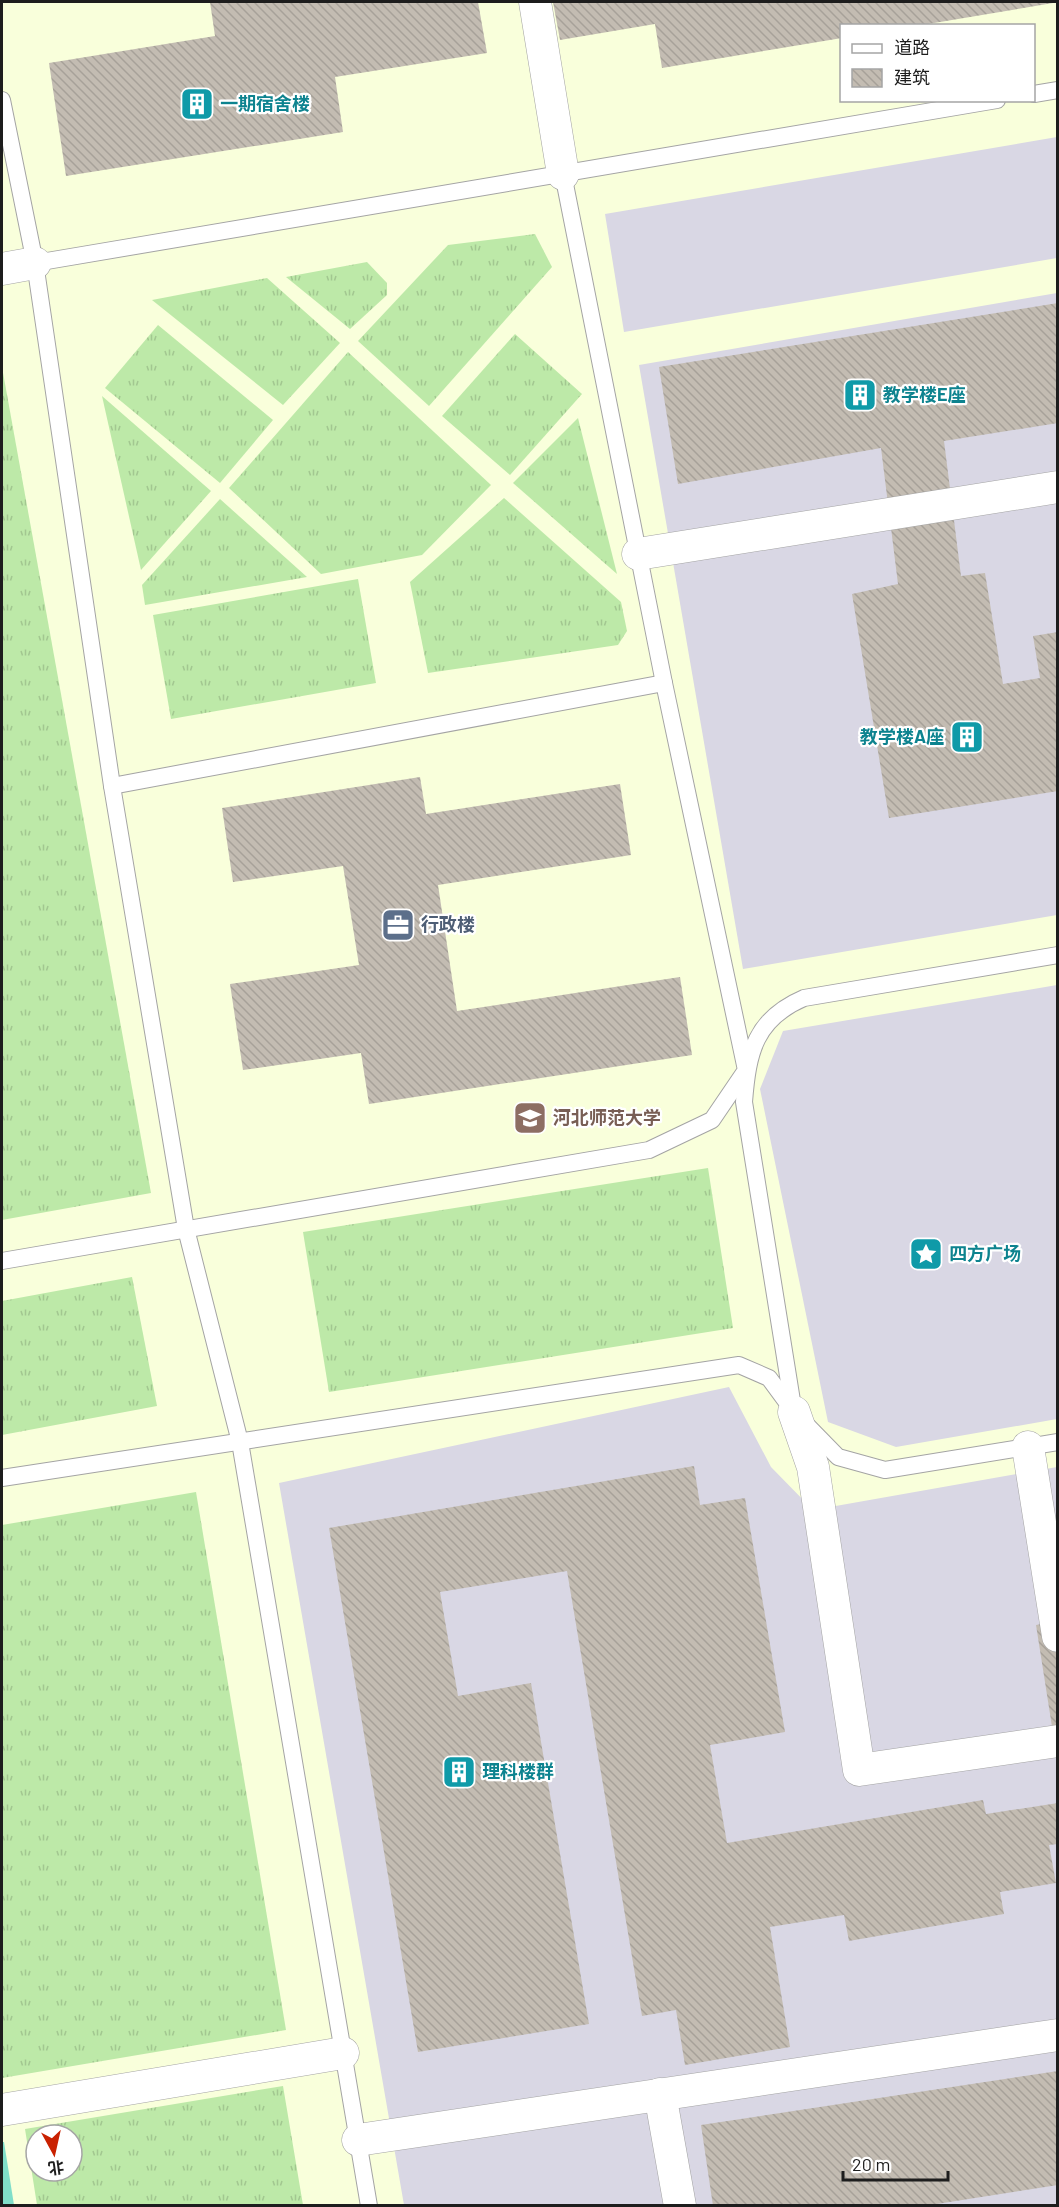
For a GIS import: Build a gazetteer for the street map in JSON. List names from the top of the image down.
{
  "places": {
    "building": [
      "一期宿舍楼",
      "教学楼E座",
      "教学楼A座",
      "理科楼群"
    ],
    "office": ["行政楼"],
    "school or university": ["河北师范大学"],
    "place": ["四方广场"]
  },
  "legend": ["道路", "建筑"],
  "scale_bar": "20 m",
  "north": "bottom"
}
